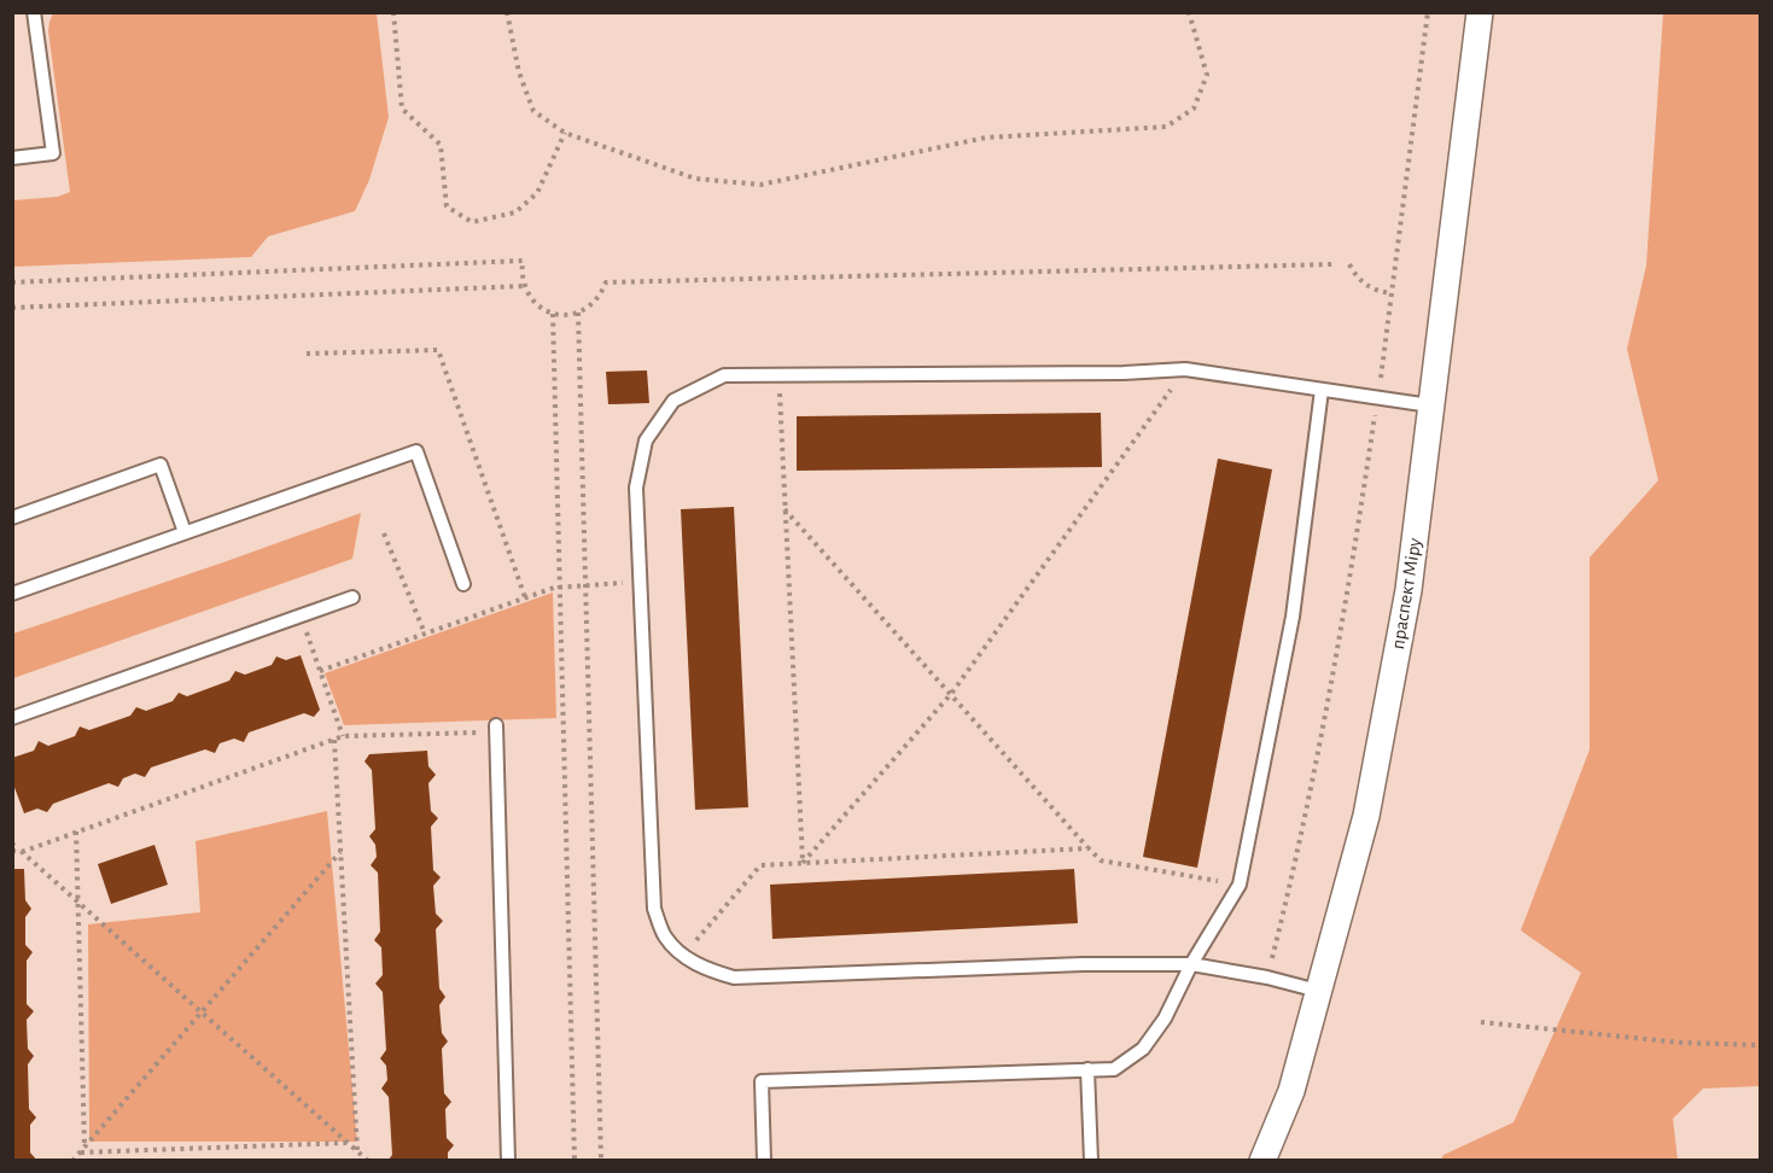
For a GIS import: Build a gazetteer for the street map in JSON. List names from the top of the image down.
{
  "streets": {
    "street": ["праспект Міру"]
  }
}
